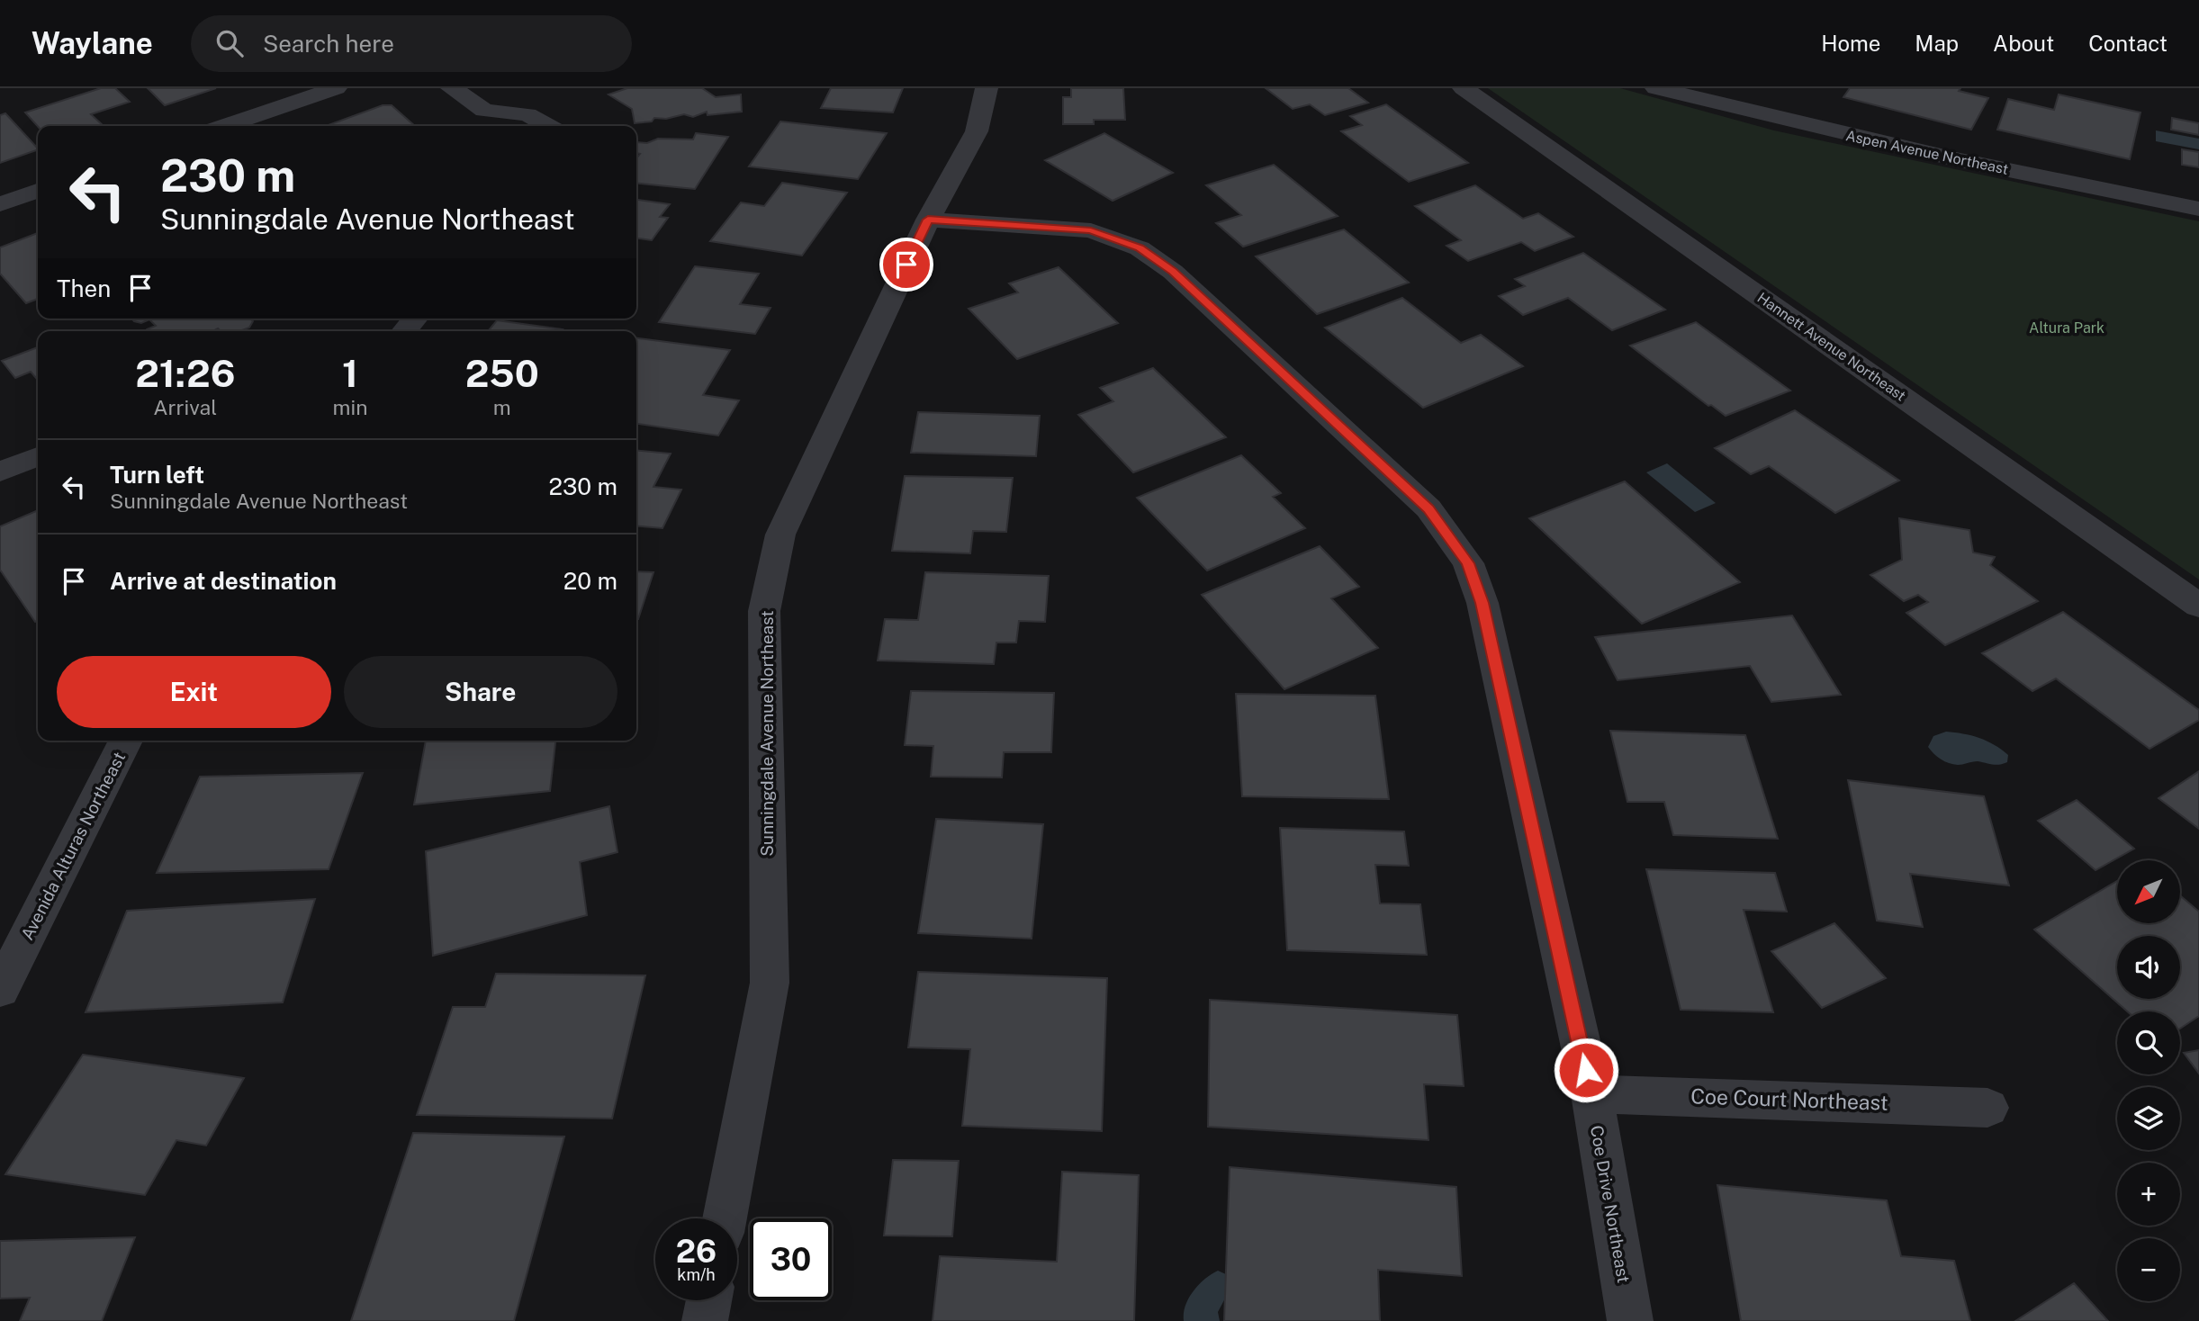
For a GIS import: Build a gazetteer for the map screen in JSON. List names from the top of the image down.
{
  "streets": {
    "street": [
      "Aspen Avenue Northeast",
      "Hannett Avenue Northeast",
      "Sunningdale Avenue Northeast",
      "Avenida Alturas Northeast",
      "Coe Court Northeast",
      "Coe Drive Northeast"
    ]
  },
  "crossings": [
    ["Sunningdale Avenue Northeast", "Coe Drive Northeast"],
    ["Coe Court Northeast", "Coe Drive Northeast"]
  ],
  "parks": ["Altura Park"],
  "north": "bottom left",
  "page": {
    "header": "Waylane",
    "search": "Search here",
    "nav": [
      "Home",
      "Map",
      "About",
      "Contact"
    ],
    "turn": ["230 m", "Sunningdale Avenue Northeast"],
    "then": "Then",
    "eta": [
      "21:26",
      "Arrival",
      "1",
      "min",
      "250",
      "m"
    ],
    "list": [
      {
        "name": "Turn left",
        "note": "Sunningdale Avenue Northeast",
        "value": "230 m"
      },
      {
        "name": "Arrive at destination",
        "value": "20 m"
      }
    ],
    "buttons": ["Exit", "Share"],
    "map_buttons": ["+", "−"],
    "speed": "26 km/h",
    "limit": "30"
  }
}
